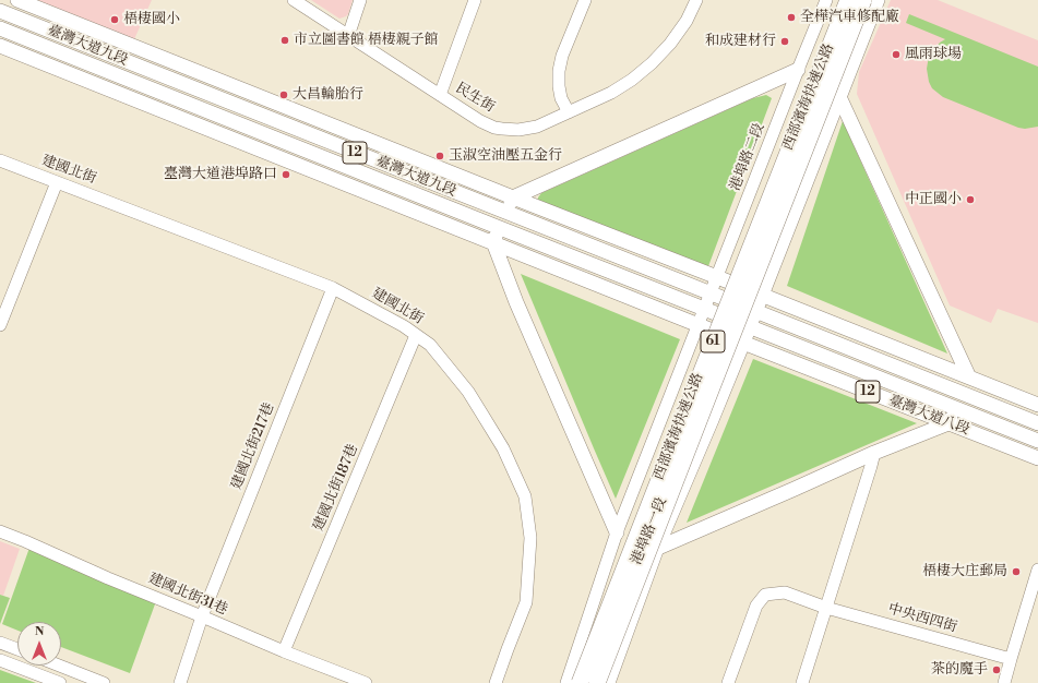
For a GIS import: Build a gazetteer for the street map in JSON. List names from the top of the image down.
{
  "streets": {
    "highway": ["西部濱海快速公路", "61"],
    "main road": ["臺灣大道九段", "12", "臺灣大道八段"],
    "street": [
      "民生街",
      "港埠路二段",
      "建國北街",
      "建國北街217巷",
      "建國北街187巷",
      "港埠路一段",
      "建國北街31巷",
      "中央西四街"
    ]
  },
  "crossings": [
    ["臺灣大道九段", "12"],
    ["臺灣大道九段", "港埠路二段"],
    ["臺灣大道九段", "臺灣大道八段"],
    ["12", "港埠路二段"],
    ["12", "臺灣大道八段"],
    ["12", "港埠路一段"],
    ["港埠路二段", "臺灣大道八段"],
    ["港埠路二段", "港埠路一段"],
    ["建國北街", "建國北街217巷"],
    ["建國北街", "建國北街187巷"],
    ["臺灣大道八段", "港埠路一段"],
    ["建國北街217巷", "建國北街31巷"],
    ["建國北街187巷", "建國北街31巷"]
  ],
  "places": [
    "全樺汽車修配廠",
    "梧棲國小",
    "市立圖書館 梧棲親子館",
    "和成建材行",
    "風雨球場",
    "大昌輪胎行",
    "玉淑空油壓五金行",
    "臺灣大道港埠路口",
    "中正國小",
    "梧棲大庄郵局",
    "茶的魔手"
  ],
  "north": "top"
}
